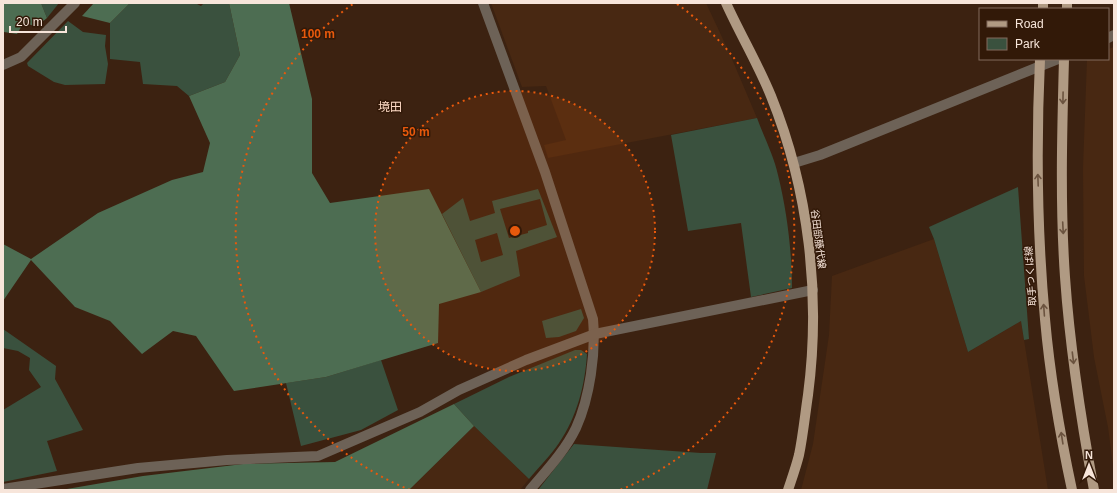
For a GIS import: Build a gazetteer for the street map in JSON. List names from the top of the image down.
{
  "streets": {
    "main road": ["谷田部藤代線", "取手つくば線"]
  },
  "districts": ["境田"],
  "legend": ["Road", "Park"],
  "scale_bar": "20 m",
  "north": "top",
  "rings": ["100 m", "50 m"]
}
